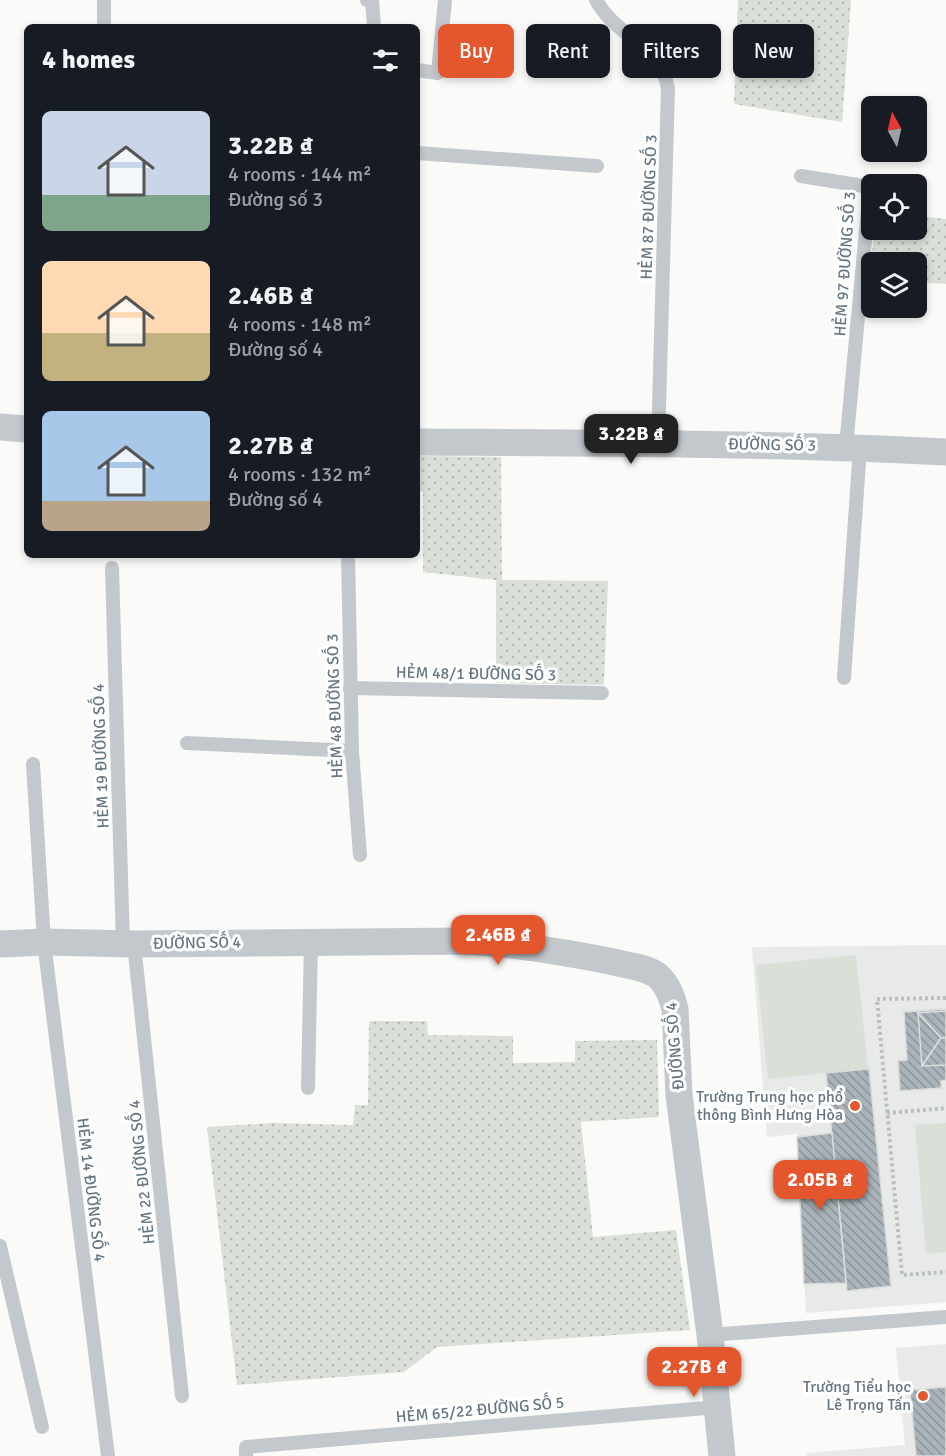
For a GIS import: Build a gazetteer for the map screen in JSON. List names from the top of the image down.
{
  "streets": {
    "street": ["ĐƯỜNG SỐ 3", "ĐƯỜNG SỐ 4"],
    "lane": [
      "HẺM 87 ĐƯỜNG SỐ 3",
      "HẺM 97 ĐƯỜNG SỐ 3",
      "HẺM 48/1 ĐƯỜNG SỐ 3",
      "HẺM 48 ĐƯỜNG SỐ 3",
      "HẺM 19 ĐƯỜNG SỐ 4",
      "HẺM 22 ĐƯỜNG SỐ 4",
      "HẺM 14 ĐƯỜNG SỐ 4",
      "HẺM 65/22 ĐƯỜNG SỐ 5"
    ]
  },
  "crossings": [
    ["HẺM 87 ĐƯỜNG SỐ 3", "ĐƯỜNG SỐ 3"],
    ["HẺM 97 ĐƯỜNG SỐ 3", "ĐƯỜNG SỐ 3"],
    ["HẺM 48/1 ĐƯỜNG SỐ 3", "HẺM 48 ĐƯỜNG SỐ 3"],
    ["HẺM 19 ĐƯỜNG SỐ 4", "ĐƯỜNG SỐ 4"],
    ["HẺM 19 ĐƯỜNG SỐ 4", "HẺM 22 ĐƯỜNG SỐ 4"],
    ["ĐƯỜNG SỐ 4", "HẺM 22 ĐƯỜNG SỐ 4"],
    ["ĐƯỜNG SỐ 4", "HẺM 14 ĐƯỜNG SỐ 4"],
    ["ĐƯỜNG SỐ 4", "HẺM 65/22 ĐƯỜNG SỐ 5"]
  ],
  "places": ["Trường Trung học phổ thông Bình Hưng Hòa", "Trường Tiểu học Lê Trọng Tấn"],
  "north": "top",
  "page": {
    "chip": [
      "Buy",
      "Rent",
      "Filters",
      "New"
    ],
    "heading": "4 homes",
    "list": [
      {
        "name": "3.22B ₫",
        "note": "4 rooms · 144 m² · Đường số 3"
      },
      {
        "name": "2.46B ₫",
        "note": "4 rooms · 148 m² · Đường số 4"
      },
      {
        "name": "2.27B ₫",
        "note": "4 rooms · 132 m² · Đường số 4"
      }
    ],
    "price": [
      "3.22B ₫",
      "2.46B ₫",
      "2.05B ₫",
      "2.27B ₫"
    ]
  }
}
